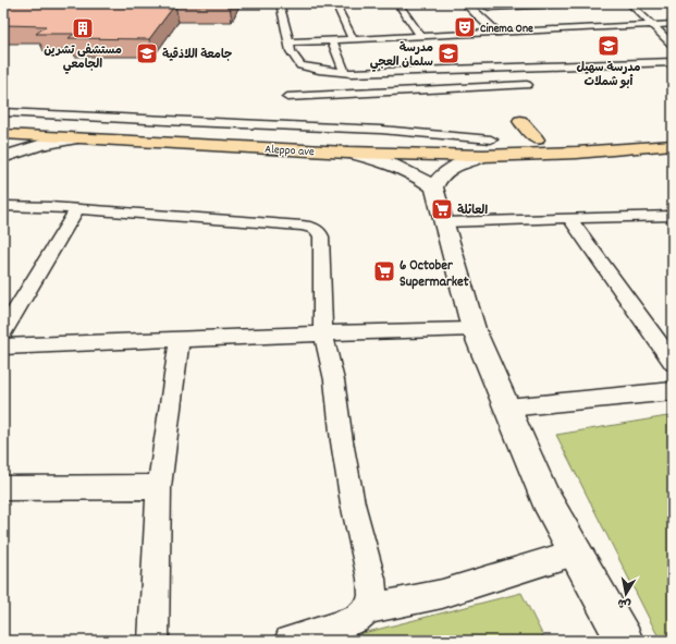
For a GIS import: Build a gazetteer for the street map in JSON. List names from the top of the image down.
{
  "streets": {
    "main road": ["Aleppo ave"]
  },
  "places": {
    "theatre": ["Cinema One"],
    "building": ["مستشفى تشرين الجامعي"],
    "school or university": ["مدرسة سهيل أبو شملات", "جامعة اللاذقية", "مدرسة سلمان العجي"],
    "supermarket": ["العائلة", "6 October Supermarket"]
  },
  "north": "bottom"
}
